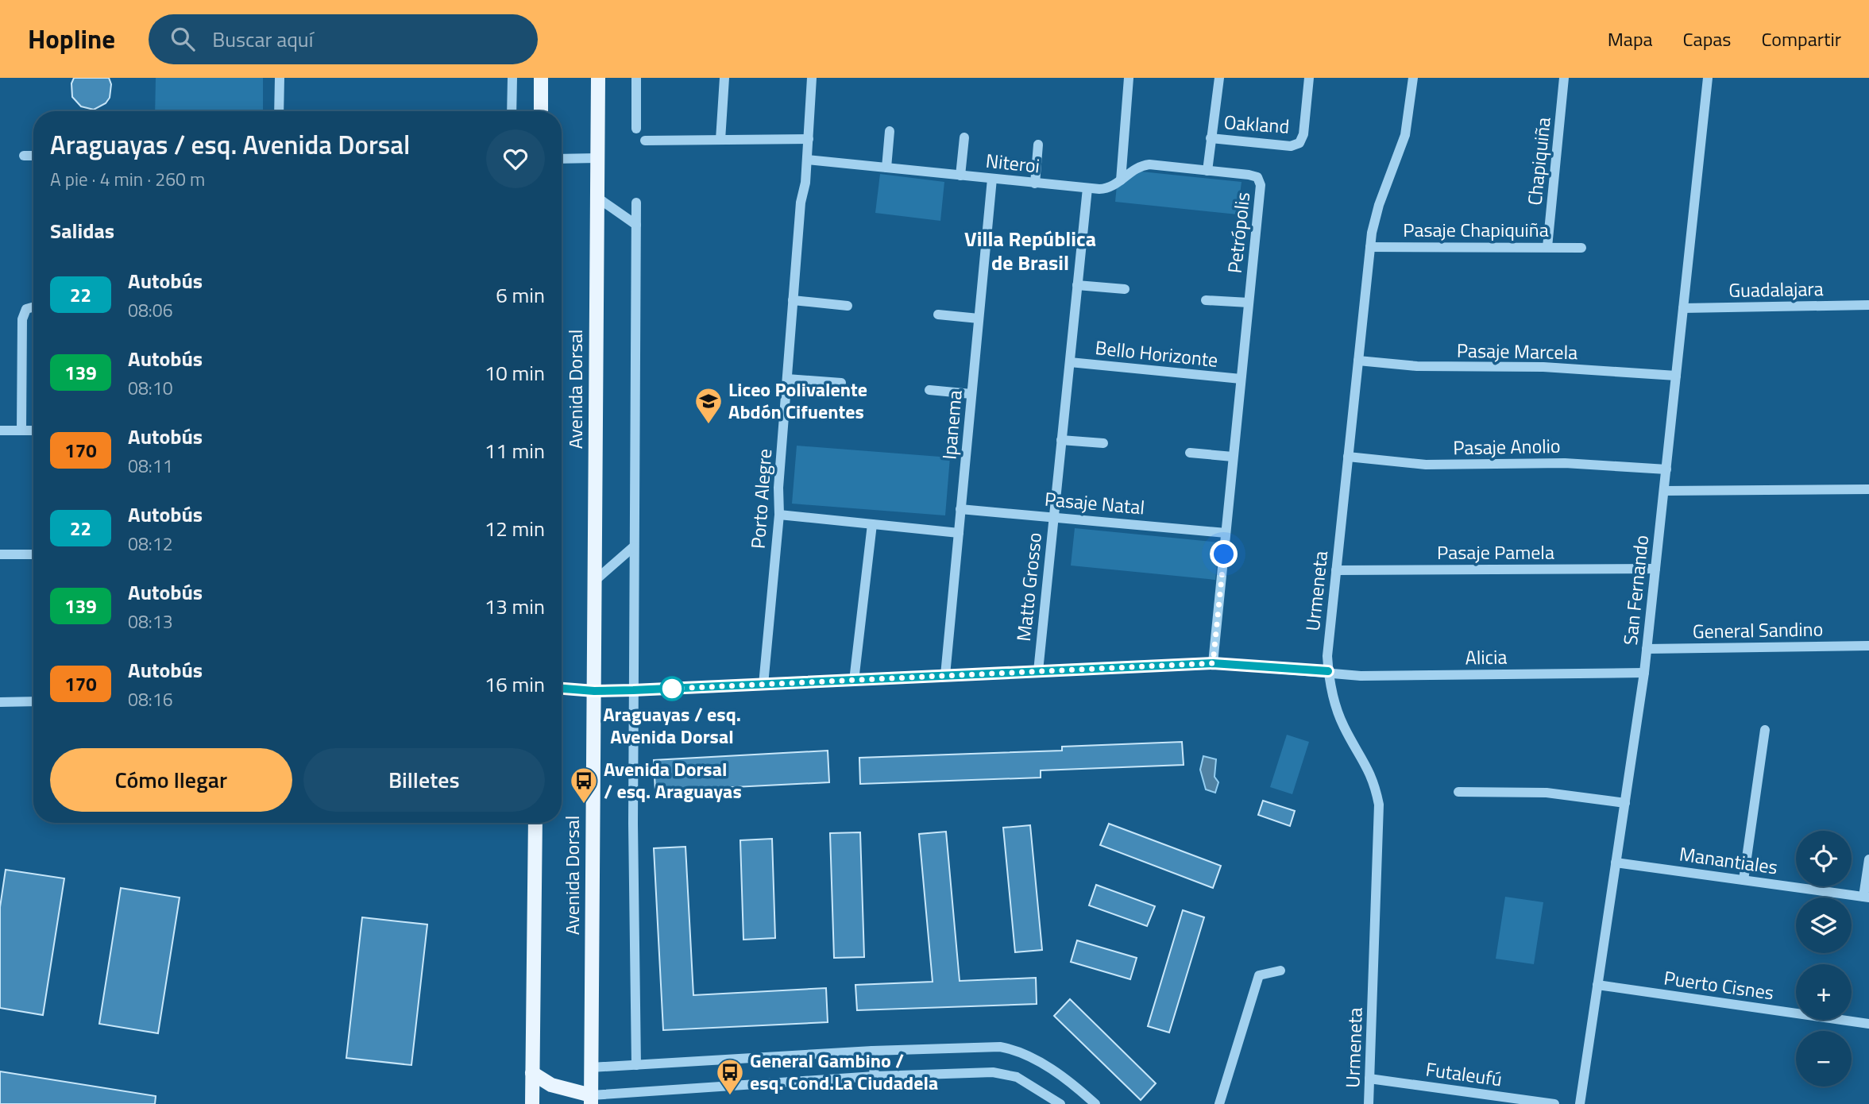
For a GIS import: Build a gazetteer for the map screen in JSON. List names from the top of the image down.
{
  "streets": {
    "main road": ["Avenida Dorsal"],
    "street": [
      "Oakland",
      "Chapiquiña",
      "Niteroi",
      "Pasaje Chapiquiña",
      "Petrópolis",
      "Guadalajara",
      "Pasaje Marcela",
      "Bello Horizonte",
      "Ipanema",
      "Pasaje Anolio",
      "Porto Alegre",
      "Pasaje Natal",
      "Pasaje Pamela",
      "Matto Grosso",
      "San Fernando",
      "Urmeneta",
      "General Sandino",
      "Alicia",
      "Manantiales",
      "Puerto Cisnes",
      "Futaleufú"
    ]
  },
  "crossings": [
    ["Chapiquiña", "Pasaje Chapiquiña"],
    ["Niteroi", "Petrópolis"],
    ["Niteroi", "Ipanema"],
    ["Niteroi", "Porto Alegre"],
    ["Niteroi", "Matto Grosso"],
    ["Pasaje Chapiquiña", "Urmeneta"],
    ["Petrópolis", "Bello Horizonte"],
    ["Petrópolis", "Pasaje Natal"],
    ["Petrópolis", "Alicia"],
    ["Guadalajara", "San Fernando"],
    ["Pasaje Marcela", "San Fernando"],
    ["Pasaje Marcela", "Urmeneta"],
    ["Bello Horizonte", "Matto Grosso"],
    ["Avenida Dorsal", "Alicia"],
    ["Ipanema", "Pasaje Natal"],
    ["Ipanema", "Alicia"],
    ["Pasaje Anolio", "San Fernando"],
    ["Pasaje Anolio", "Urmeneta"],
    ["Porto Alegre", "Alicia"],
    ["Pasaje Natal", "Matto Grosso"],
    ["Pasaje Pamela", "San Fernando"],
    ["Pasaje Pamela", "Urmeneta"],
    ["Matto Grosso", "Alicia"],
    ["San Fernando", "General Sandino"],
    ["San Fernando", "Alicia"],
    ["San Fernando", "Manantiales"],
    ["San Fernando", "Puerto Cisnes"],
    ["Urmeneta", "Alicia"],
    ["Urmeneta", "Futaleufú"]
  ],
  "districts": ["Villa República de Brasil"],
  "places": {
    "school or university": ["Liceo Polivalente Abdón Cifuentes"],
    "other": ["Araguayas / esq. Avenida Dorsal"],
    "bus stop": ["Avenida Dorsal / esq. Araguayas", "General Gambino / esq. Cond.La Ciudadela"]
  },
  "lines": ["bus line 22"],
  "page": {
    "header": "Hopline",
    "search": "Buscar aquí",
    "nav": ["Mapa", "Capas", "Compartir"],
    "heading": [
      ["Araguayas / esq. Avenida Dorsal", "A pie · 4 min · 260 m"],
      "Salidas"
    ],
    "list": [
      {
        "mark": "22",
        "name": "Autobús",
        "note": "08:06",
        "value": "6 min"
      },
      {
        "mark": "139",
        "name": "Autobús",
        "note": "08:10",
        "value": "10 min"
      },
      {
        "mark": "170",
        "name": "Autobús",
        "note": "08:11",
        "value": "11 min"
      },
      {
        "mark": "22",
        "name": "Autobús",
        "note": "08:12",
        "value": "12 min"
      },
      {
        "mark": "139",
        "name": "Autobús",
        "note": "08:13",
        "value": "13 min"
      },
      {
        "mark": "170",
        "name": "Autobús",
        "note": "08:16",
        "value": "16 min"
      }
    ],
    "buttons": ["Cómo llegar", "Billetes"],
    "map_buttons": ["+", "−"]
  }
}
